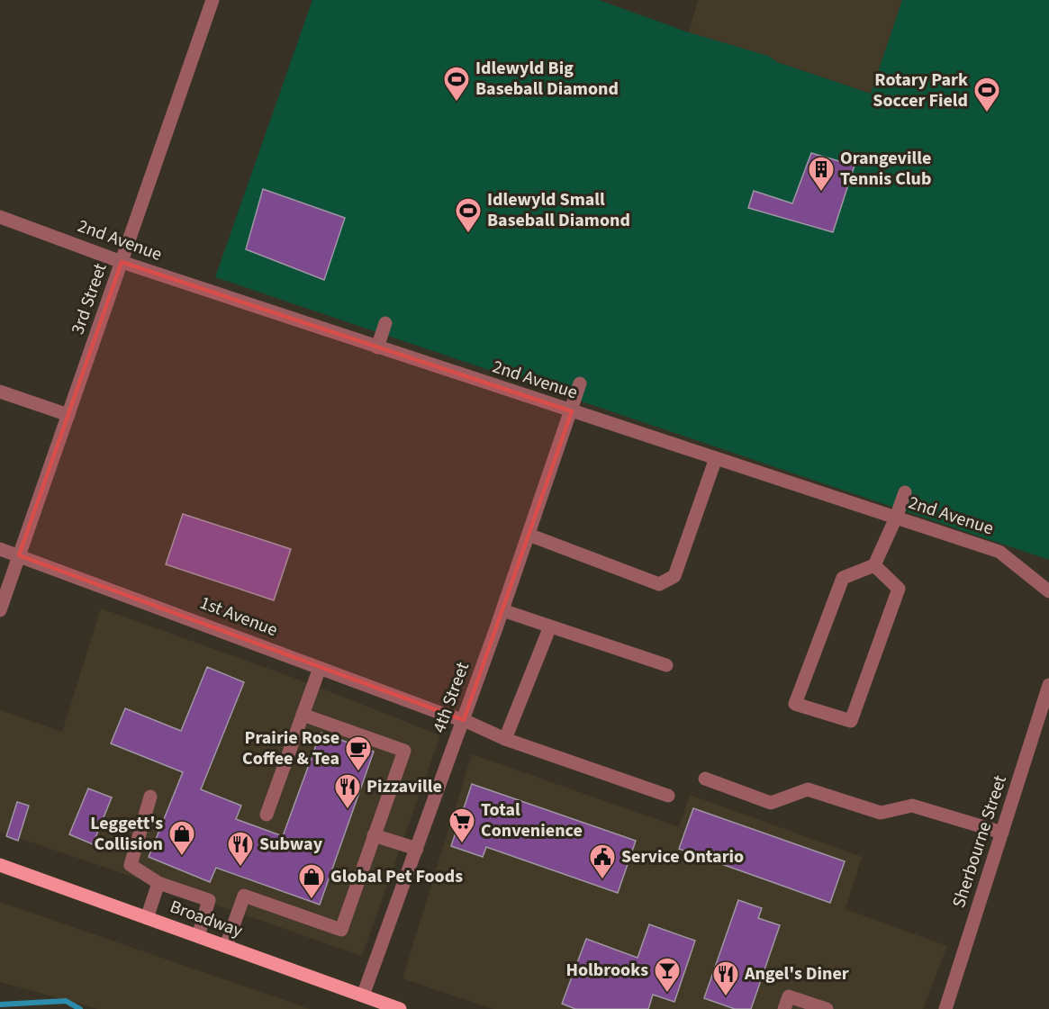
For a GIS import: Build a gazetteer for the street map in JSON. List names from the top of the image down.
{
  "streets": {
    "main road": ["Broadway"],
    "street": [
      "2nd Avenue",
      "3rd Street",
      "1st Avenue",
      "4th Street",
      "Sherbourne Street"
    ]
  },
  "crossings": [
    ["2nd Avenue", "3rd Street"],
    ["2nd Avenue", "4th Street"],
    ["3rd Street", "1st Avenue"],
    ["1st Avenue", "4th Street"],
    ["4th Street", "Broadway"]
  ],
  "places": {
    "sports": ["Idlewyld Big Baseball Diamond", "Rotary Park Soccer Field", "Idlewyld Small Baseball Diamond"],
    "building": ["Orangeville Tennis Club"],
    "cafe": ["Prairie Rose Coffee & Tea"],
    "restaurant": ["Pizzaville", "Subway", "Angel's Diner"],
    "supermarket": ["Total Convenience"],
    "shop": ["Leggett's Collision", "Global Pet Foods"],
    "public building": ["Service Ontario"],
    "bar": ["Holbrooks"]
  }
}
